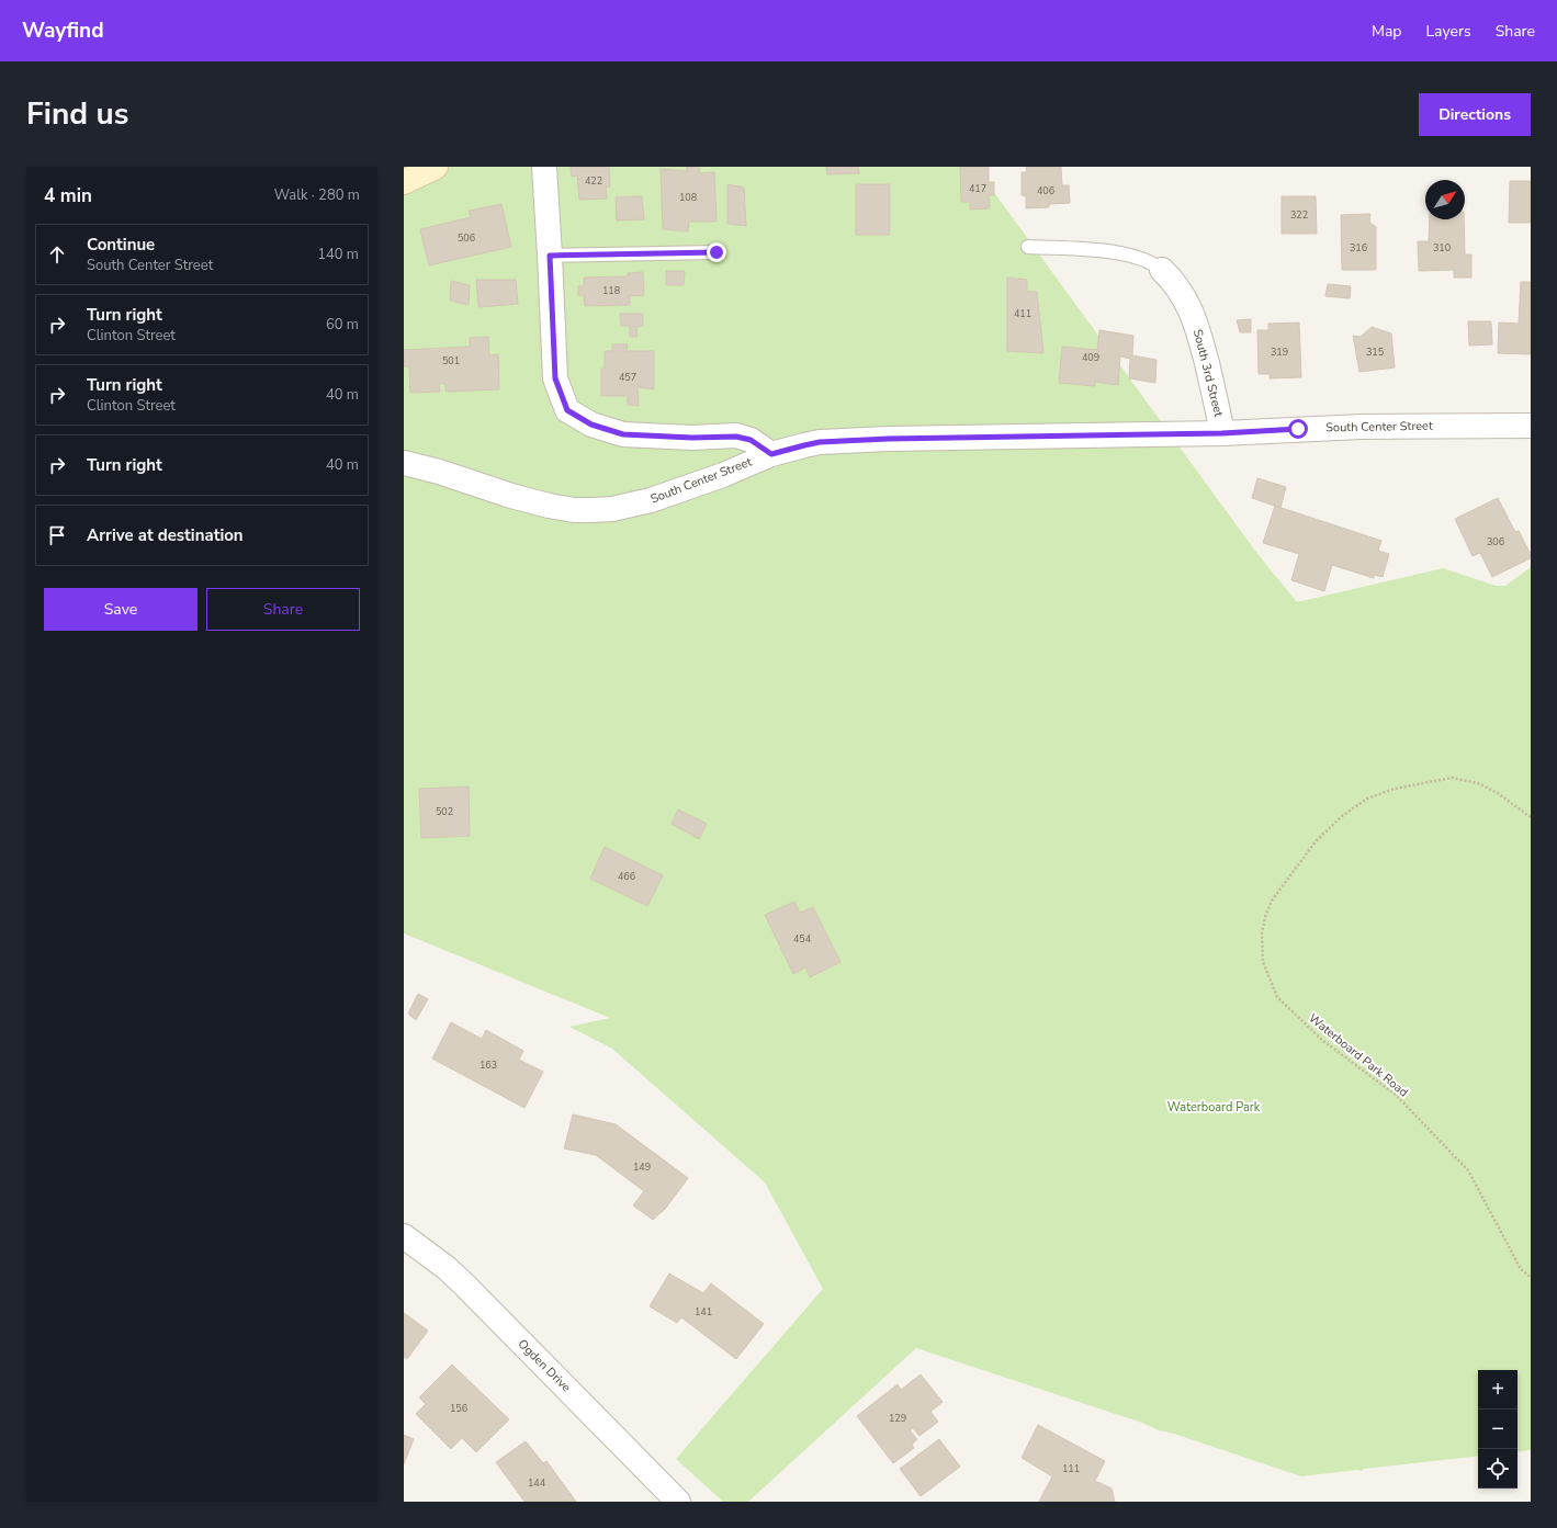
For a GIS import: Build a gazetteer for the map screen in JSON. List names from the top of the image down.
{
  "streets": {
    "street": ["South 3rd Street", "South Center Street", "Ogden Drive"],
    "path": ["Waterboard Park Road"]
  },
  "crossings": [
    ["South 3rd Street", "South Center Street"]
  ],
  "parks": ["Waterboard Park"],
  "house_numbers": [
    "422",
    "417",
    "406",
    "108",
    "322",
    "506",
    "316",
    "310",
    "118",
    "411",
    "319",
    "315",
    "409",
    "501",
    "457",
    "306",
    "502",
    "466",
    "454",
    "163",
    "149",
    "141",
    "156",
    "129",
    "111",
    "144"
  ],
  "north": "top right",
  "page": {
    "header": "Wayfind",
    "nav": ["Map", "Layers", "Share"],
    "title": "Find us",
    "buttons": [
      "Directions",
      ["Save", "Share"]
    ],
    "heading": ["4 min", "Walk · 280 m"],
    "list": [
      ["Continue", "South Center Street", "140 m"],
      ["Turn right", "Clinton Street", "60 m"],
      ["Turn right", "Clinton Street", "40 m"],
      ["Turn right", "40 m"],
      "Arrive at destination"
    ],
    "map_buttons": ["+", "−"]
  }
}
